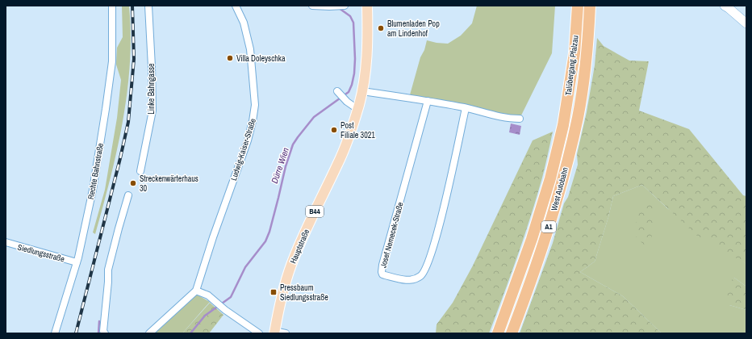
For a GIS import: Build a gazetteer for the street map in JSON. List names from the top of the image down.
{
  "streets": {
    "highway": ["Talübergang Pfalzau", "West Autobahn", "A1"],
    "main road": ["B44", "Hauptstraße"],
    "street": [
      "Linke Bahngasse",
      "Ludwig-Kaiser-Straße",
      "Rechte Bahnstraße",
      "Josef Nemecek-Straße",
      "Siedlungsstraße"
    ]
  },
  "crossings": [
    ["Talübergang Pfalzau", "West Autobahn"],
    ["Rechte Bahnstraße", "Siedlungsstraße"]
  ],
  "water": ["Dürre Wien"],
  "places": {
    "other": [
      "Blumenladen Pop am Lindenhof",
      "Villa Doleyschka",
      "Post Filiale 3021",
      "Streckenwärterhaus 30"
    ],
    "transit": ["Pressbaum Siedlungsstraße"]
  }
}
